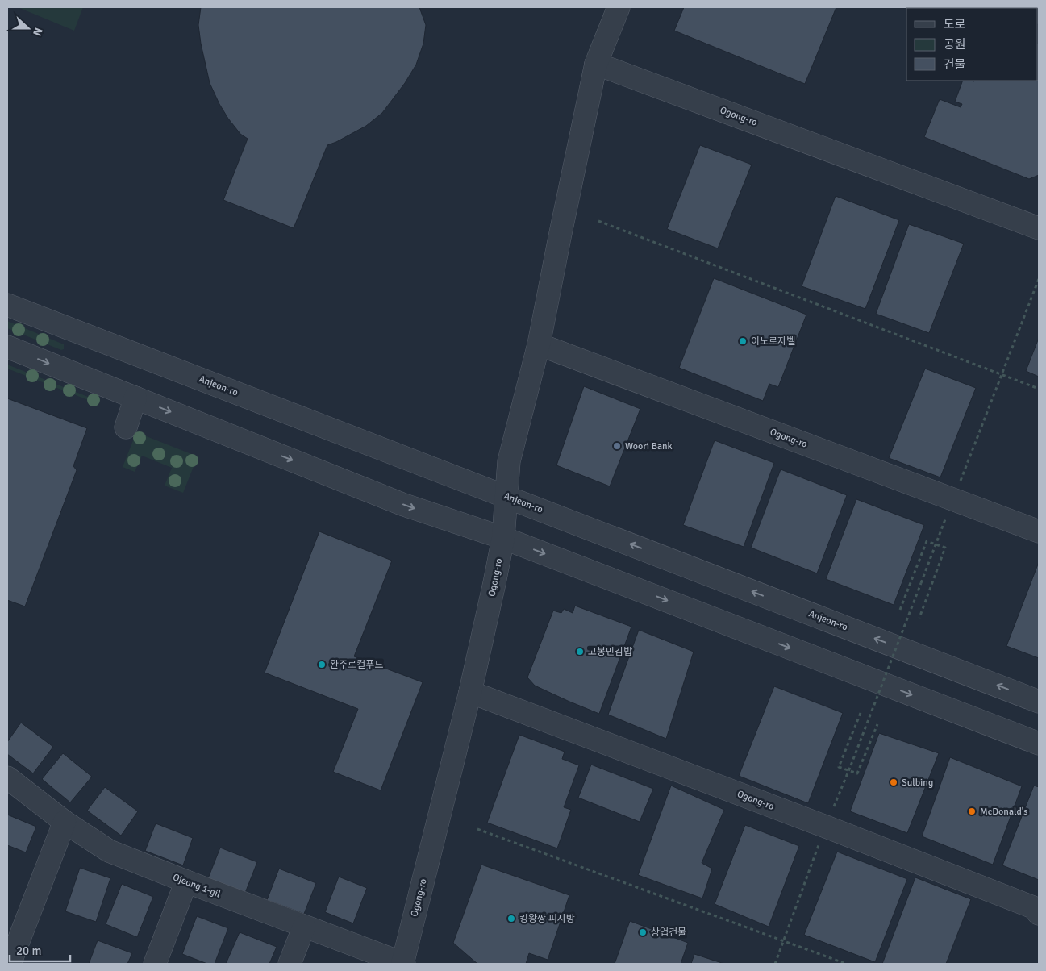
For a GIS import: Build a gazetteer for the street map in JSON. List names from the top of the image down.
{
  "streets": {
    "street": ["Ogong-ro", "Anjeon-ro", "Ojeong 1-gil"]
  },
  "crossings": [
    ["Ogong-ro", "Anjeon-ro"],
    ["Ogong-ro", "Ojeong 1-gil"]
  ],
  "places": [
    "이노로자벨",
    "Woori Bank",
    "고봉민김밥",
    "완주로컬푸드",
    "Sulbing",
    "McDonald's",
    "킹왕짱 피시방",
    "상업건물"
  ],
  "legend": ["도로", "공원", "건물"],
  "scale_bar": "20 m",
  "north": "right"
}
